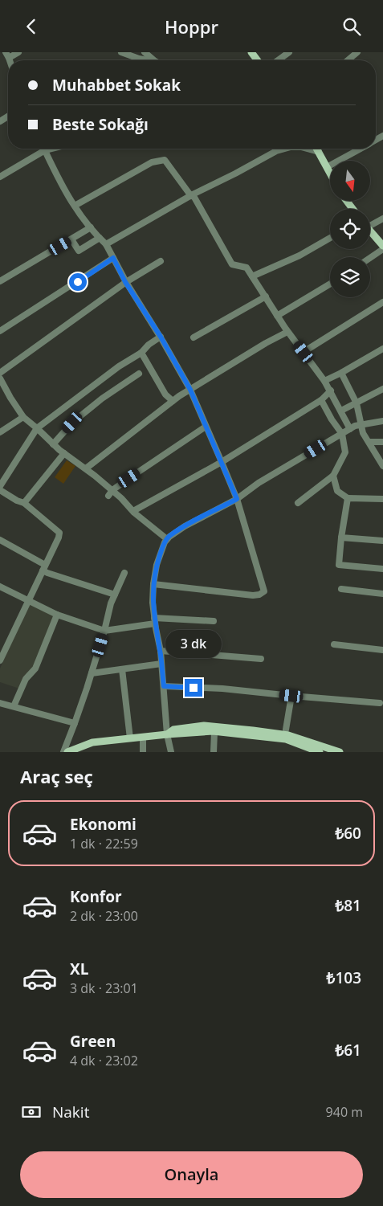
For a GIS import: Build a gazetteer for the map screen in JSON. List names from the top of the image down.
{
  "north": "bottom",
  "page": {
    "header": "Hoppr",
    "banner": ["Muhabbet Sokak", "Beste Sokağı"],
    "bubble": "3 dk",
    "heading": "Araç seç",
    "list": [
      {
        "name": "Ekonomi",
        "note": "1 dk · 22:59",
        "value": "₺60"
      },
      {
        "name": "Konfor",
        "note": "2 dk · 23:00",
        "value": "₺81"
      },
      {
        "name": "XL",
        "note": "3 dk · 23:01",
        "value": "₺103"
      },
      {
        "name": "Green",
        "note": "4 dk · 23:02",
        "value": "₺61"
      }
    ],
    "pay": ["Nakit", "940 m"],
    "buttons": "Onayla"
  }
}
